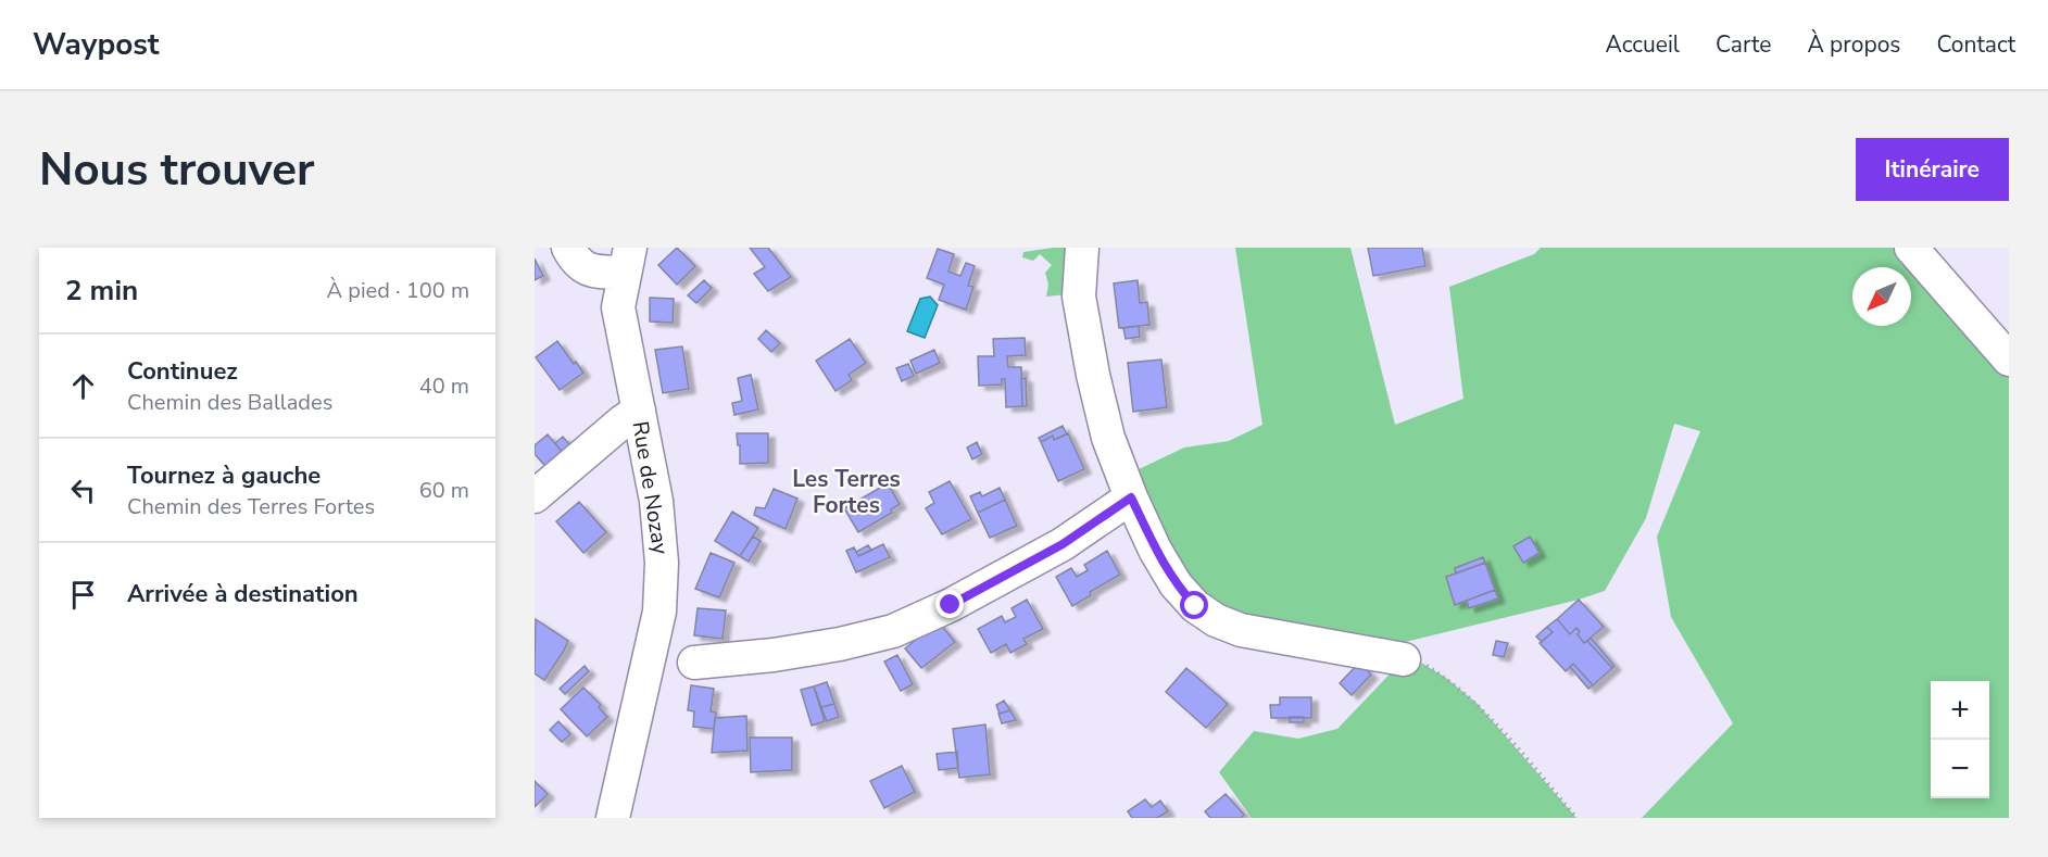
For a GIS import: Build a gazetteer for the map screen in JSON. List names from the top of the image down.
{
  "streets": {
    "street": ["Rue de Nozay"]
  },
  "districts": ["Les Terres Fortes"],
  "north": "bottom left",
  "page": {
    "header": "Waypost",
    "nav": [
      "Accueil",
      "Carte",
      "À propos",
      "Contact"
    ],
    "buttons": "Itinéraire",
    "title": "Nous trouver",
    "heading": ["2 min", "À pied · 100 m"],
    "list": [
      ["Continuez", "Chemin des Ballades", "40 m"],
      ["Tournez à gauche", "Chemin des Terres Fortes", "60 m"],
      "Arrivée à destination"
    ],
    "map_buttons": ["+", "−"]
  }
}
